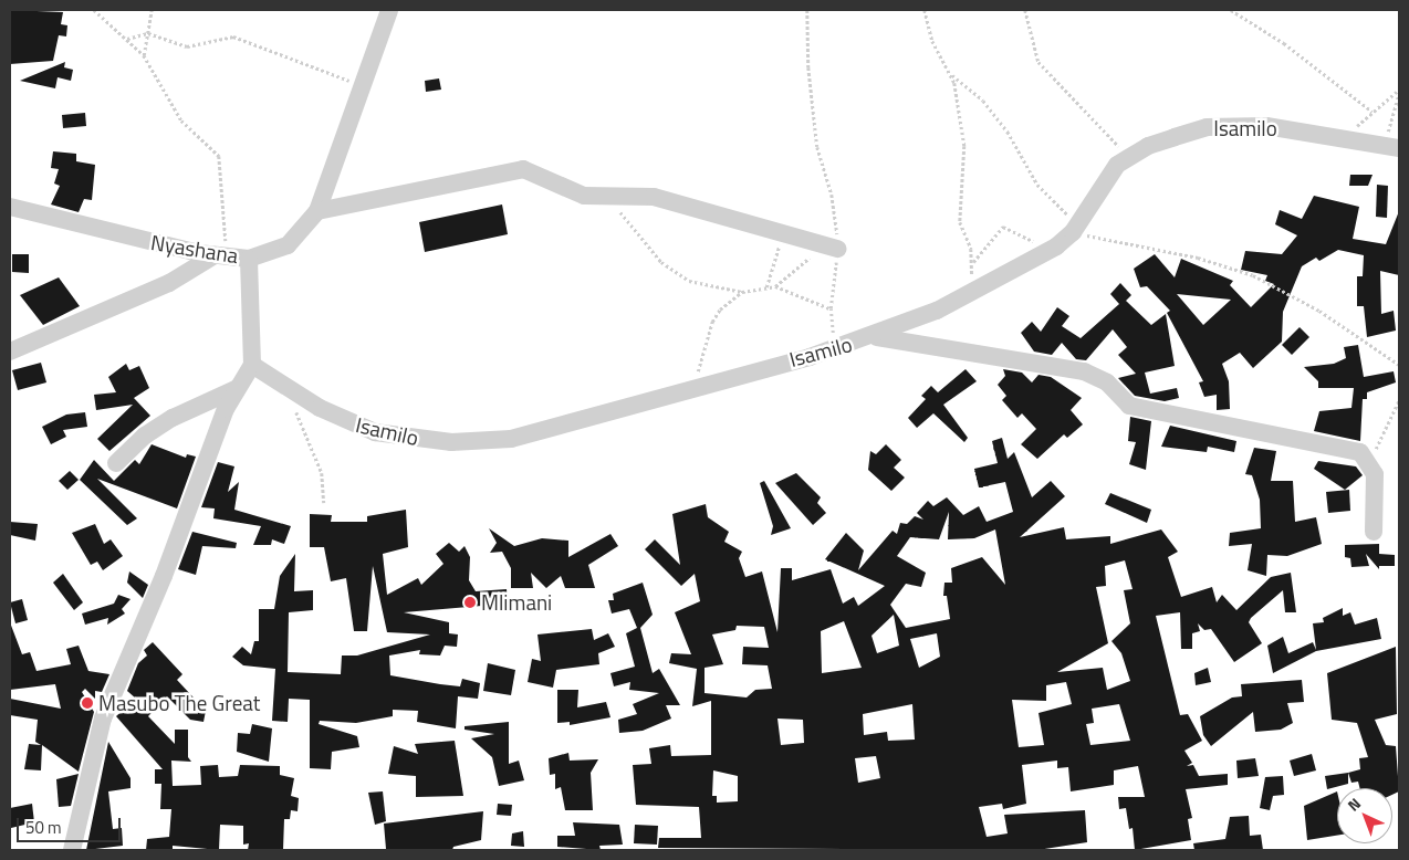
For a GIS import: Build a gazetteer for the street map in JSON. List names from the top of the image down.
{
  "streets": {
    "street": ["Isamilo", "Nyashana"]
  },
  "places": ["Mlimani", "Masubo The Great"],
  "scale_bar": "50 m",
  "north": "top left"
}
